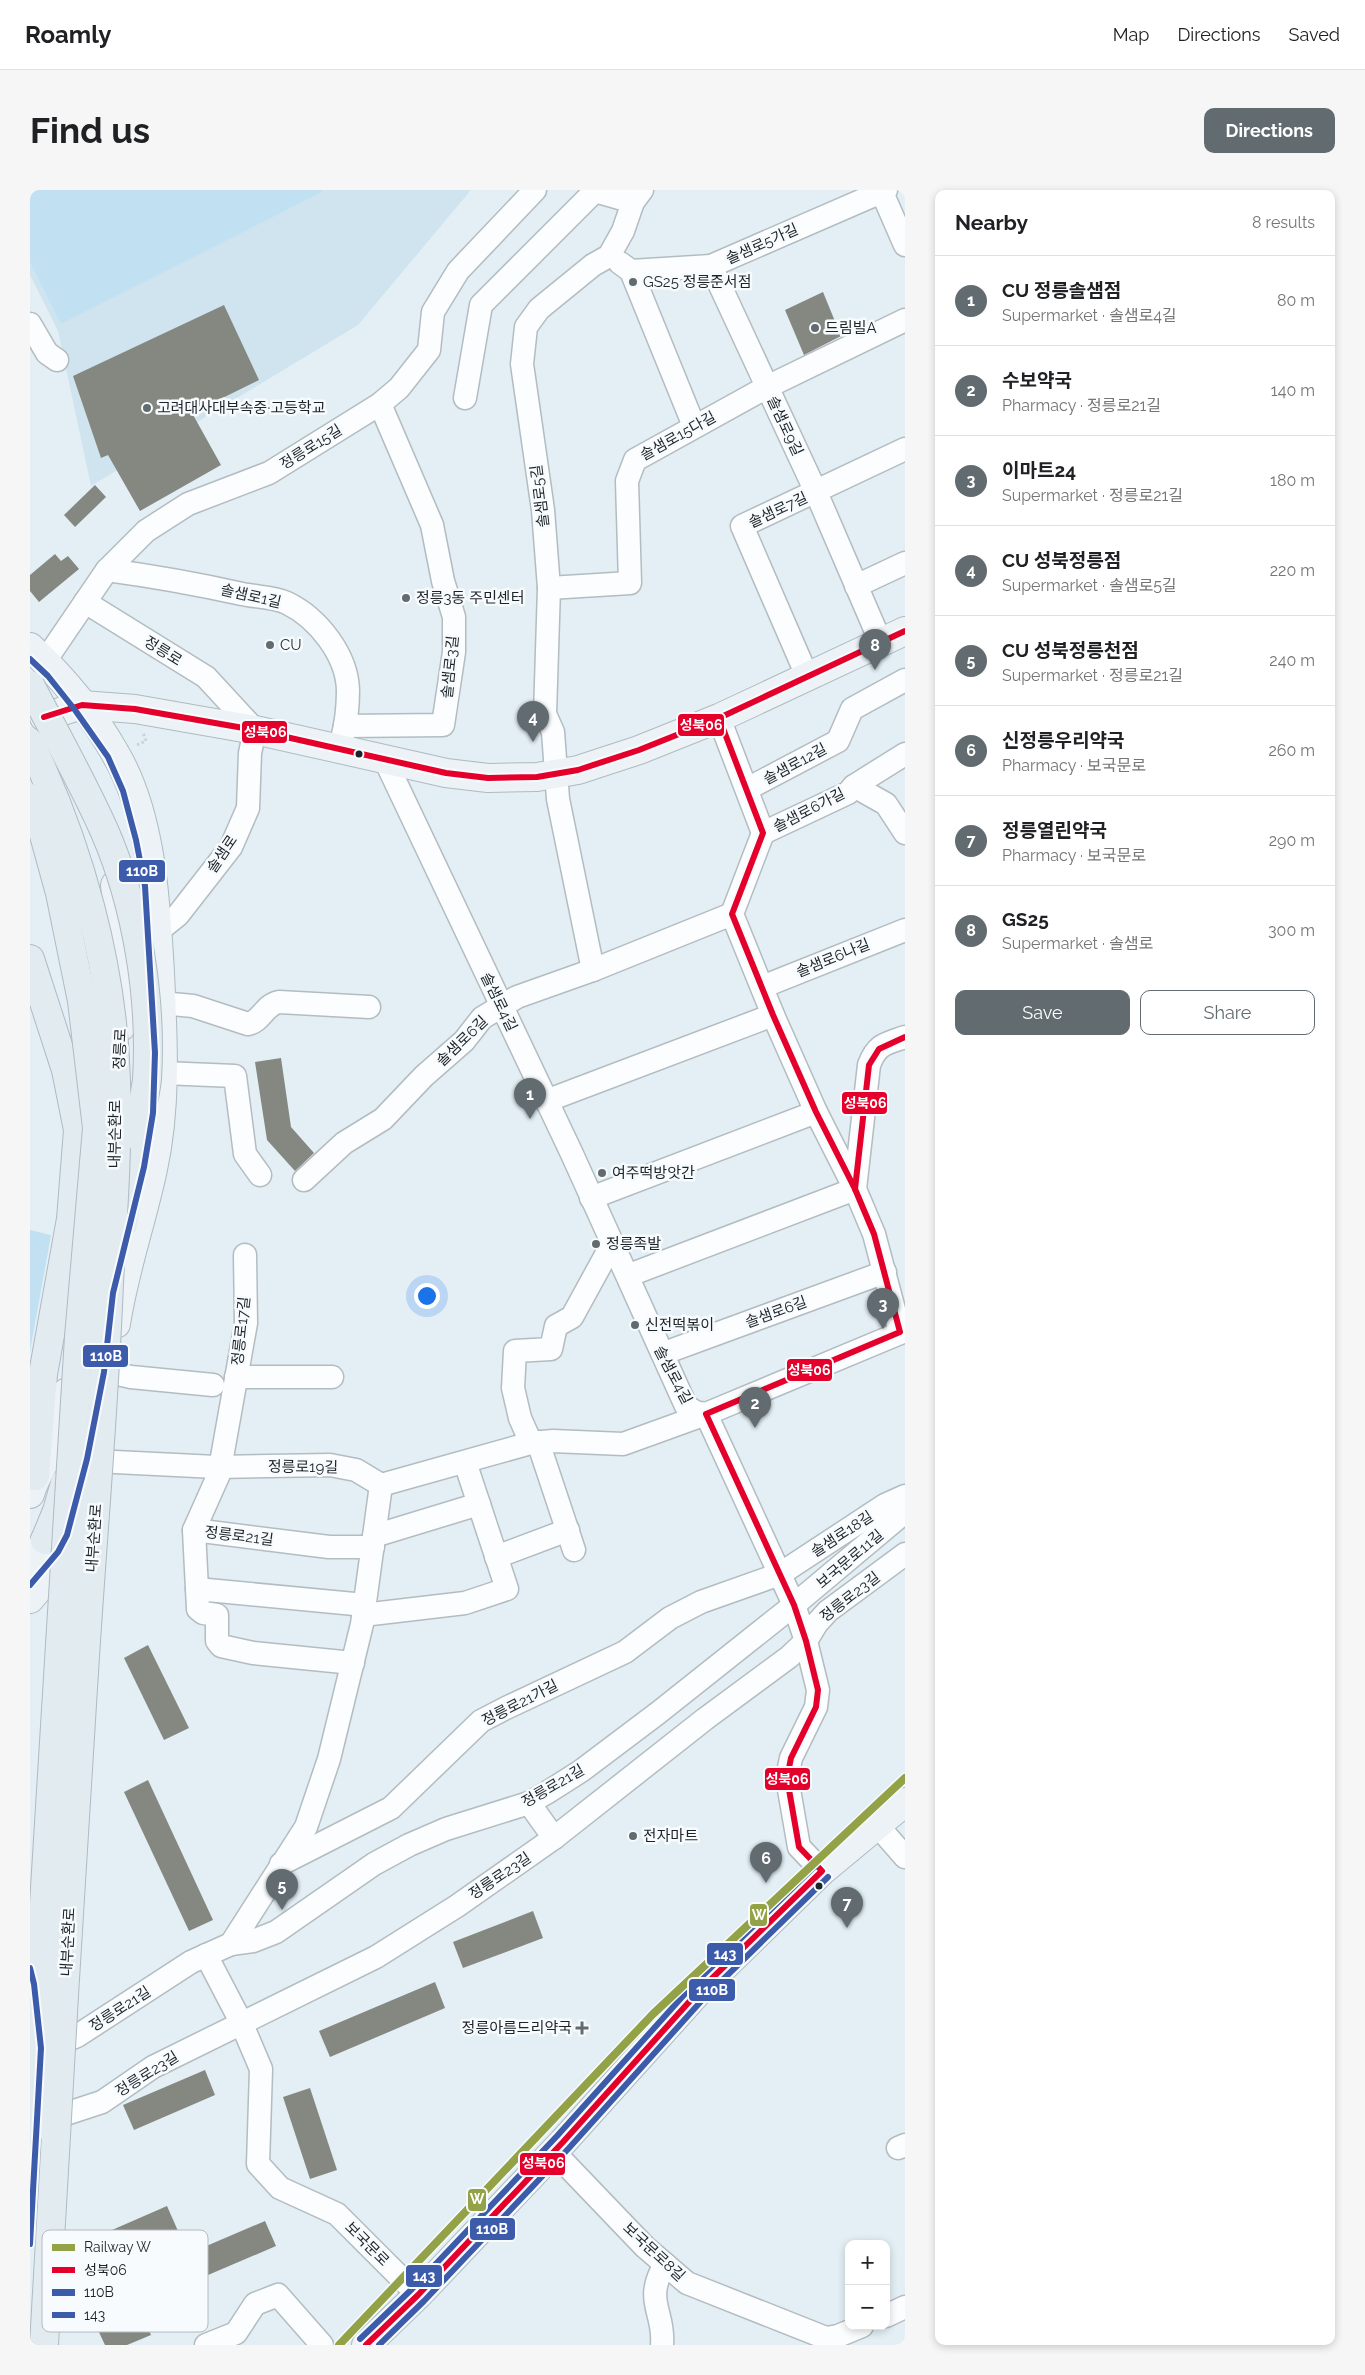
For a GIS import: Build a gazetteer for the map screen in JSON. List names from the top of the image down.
{
  "streets": {
    "highway": ["내부순환로"],
    "main road": ["정릉로"],
    "street": [
      "솔샘로5가길",
      "솔샘로9길",
      "솔샘로15다길",
      "정릉로15길",
      "솔샘로5길",
      "솔샘로7길",
      "솔샘로1길",
      "솔샘로3길",
      "솔샘로12길",
      "솔샘로6가길",
      "솔샘로",
      "솔샘로6나길",
      "솔샘로4길",
      "솔샘로6길",
      "정릉로17길",
      "정릉로19길",
      "솔샘로18길",
      "정릉로21길",
      "보국문로11길",
      "정릉로23길",
      "정릉로21가길",
      "보국문로",
      "보국문로8길"
    ]
  },
  "crossings": [
    ["솔샘로5가길", "솔샘로9길"],
    ["솔샘로9길", "솔샘로15다길"],
    ["솔샘로9길", "솔샘로7길"],
    ["솔샘로15다길", "솔샘로5길"],
    ["정릉로15길", "솔샘로1길"],
    ["정릉로15길", "정릉로"],
    ["정릉로15길", "솔샘로3길"],
    ["솔샘로1길", "솔샘로3길"],
    ["정릉로", "솔샘로"],
    ["솔샘로4길", "솔샘로6길"],
    ["내부순환로", "정릉로23길"],
    ["정릉로17길", "정릉로19길"],
    ["솔샘로18길", "정릉로21가길"],
    ["정릉로21길", "보국문로11길"],
    ["정릉로23길", "보국문로"]
  ],
  "places": {
    "other": [
      "GS25 정릉준서점",
      "드림빌A",
      "고려대사대부속중·고등학교",
      "정릉3동 주민센터",
      "CU",
      "여주떡방앗간",
      "정릉족발",
      "신전떡볶이",
      "전자마트"
    ],
    "health": ["정릉아름드리약국"]
  },
  "lines": [
    "transit line 성북06",
    "transit line 110B",
    "rail line W",
    "transit line 143"
  ],
  "legend": [
    "Railway W",
    "성북06",
    "110B",
    "143"
  ],
  "page": {
    "header": "Roamly",
    "nav": ["Map", "Directions", "Saved"],
    "buttons": [
      "Directions",
      ["Save", "Share"]
    ],
    "title": "Find us",
    "heading": ["Nearby", "8 results"],
    "list": [
      {
        "mark": "1",
        "name": "CU 정릉솔샘점",
        "note": "Supermarket · 솔샘로4길",
        "value": "80 m"
      },
      {
        "mark": "2",
        "name": "수보약국",
        "note": "Pharmacy · 정릉로21길",
        "value": "140 m"
      },
      {
        "mark": "3",
        "name": "이마트24",
        "note": "Supermarket · 정릉로21길",
        "value": "180 m"
      },
      {
        "mark": "4",
        "name": "CU 성북정릉점",
        "note": "Supermarket · 솔샘로5길",
        "value": "220 m"
      },
      {
        "mark": "5",
        "name": "CU 성북정릉천점",
        "note": "Supermarket · 정릉로21길",
        "value": "240 m"
      },
      {
        "mark": "6",
        "name": "신정릉우리약국",
        "note": "Pharmacy · 보국문로",
        "value": "260 m"
      },
      {
        "mark": "7",
        "name": "정릉열린약국",
        "note": "Pharmacy · 보국문로",
        "value": "290 m"
      },
      {
        "mark": "8",
        "name": "GS25",
        "note": "Supermarket · 솔샘로",
        "value": "300 m"
      }
    ],
    "pins": [
      "8",
      "4",
      "1",
      "3",
      "2",
      "6",
      "5",
      "7"
    ],
    "map_buttons": ["+", "−"]
  }
}
